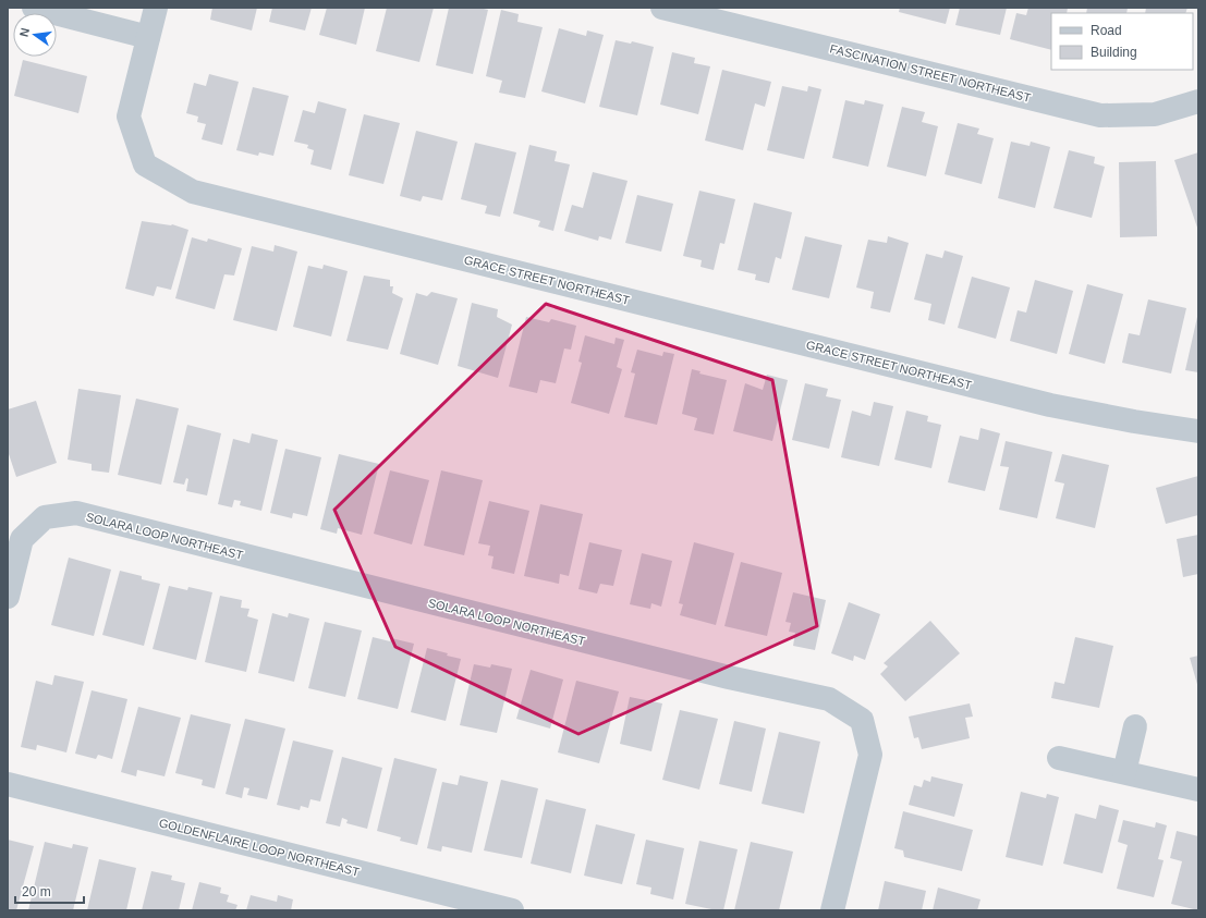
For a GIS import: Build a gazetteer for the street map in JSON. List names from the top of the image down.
{
  "streets": {
    "street": [
      "FASCINATION STREET NORTHEAST",
      "GRACE STREET NORTHEAST",
      "SOLARA LOOP NORTHEAST",
      "GOLDENFLAIRE LOOP NORTHEAST"
    ]
  },
  "legend": ["Road", "Building"],
  "scale_bar": "20 m",
  "north": "left"
}
